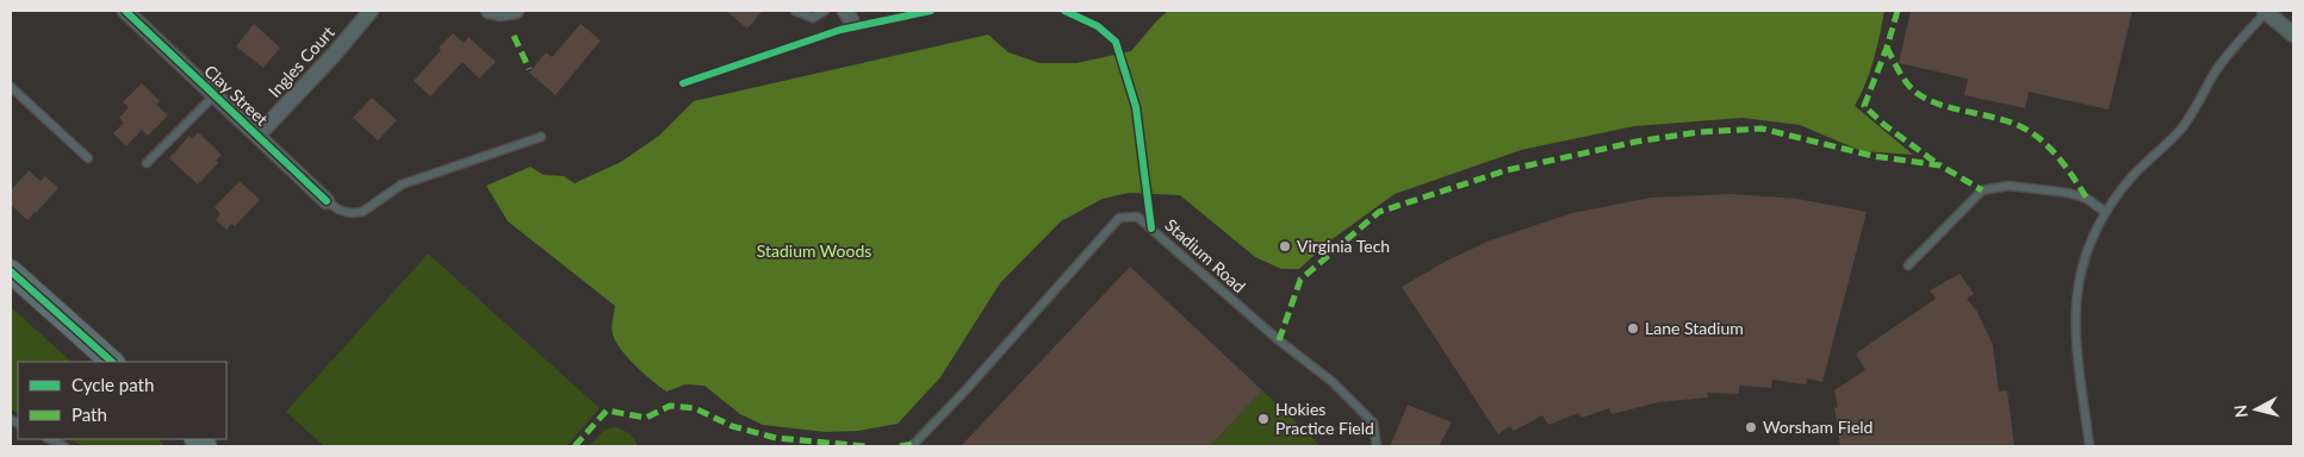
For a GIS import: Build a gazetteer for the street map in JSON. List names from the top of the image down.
{
  "streets": {
    "street": ["Ingles Court", "Clay Street"],
    "lane": ["Stadium Road"]
  },
  "crossings": [
    ["Ingles Court", "Clay Street"]
  ],
  "parks": ["Stadium Woods"],
  "places": [
    "Virginia Tech",
    "Lane Stadium",
    "Hokies Practice Field",
    "Worsham Field"
  ],
  "legend": ["Cycle path", "Path"],
  "north": "left"
}
